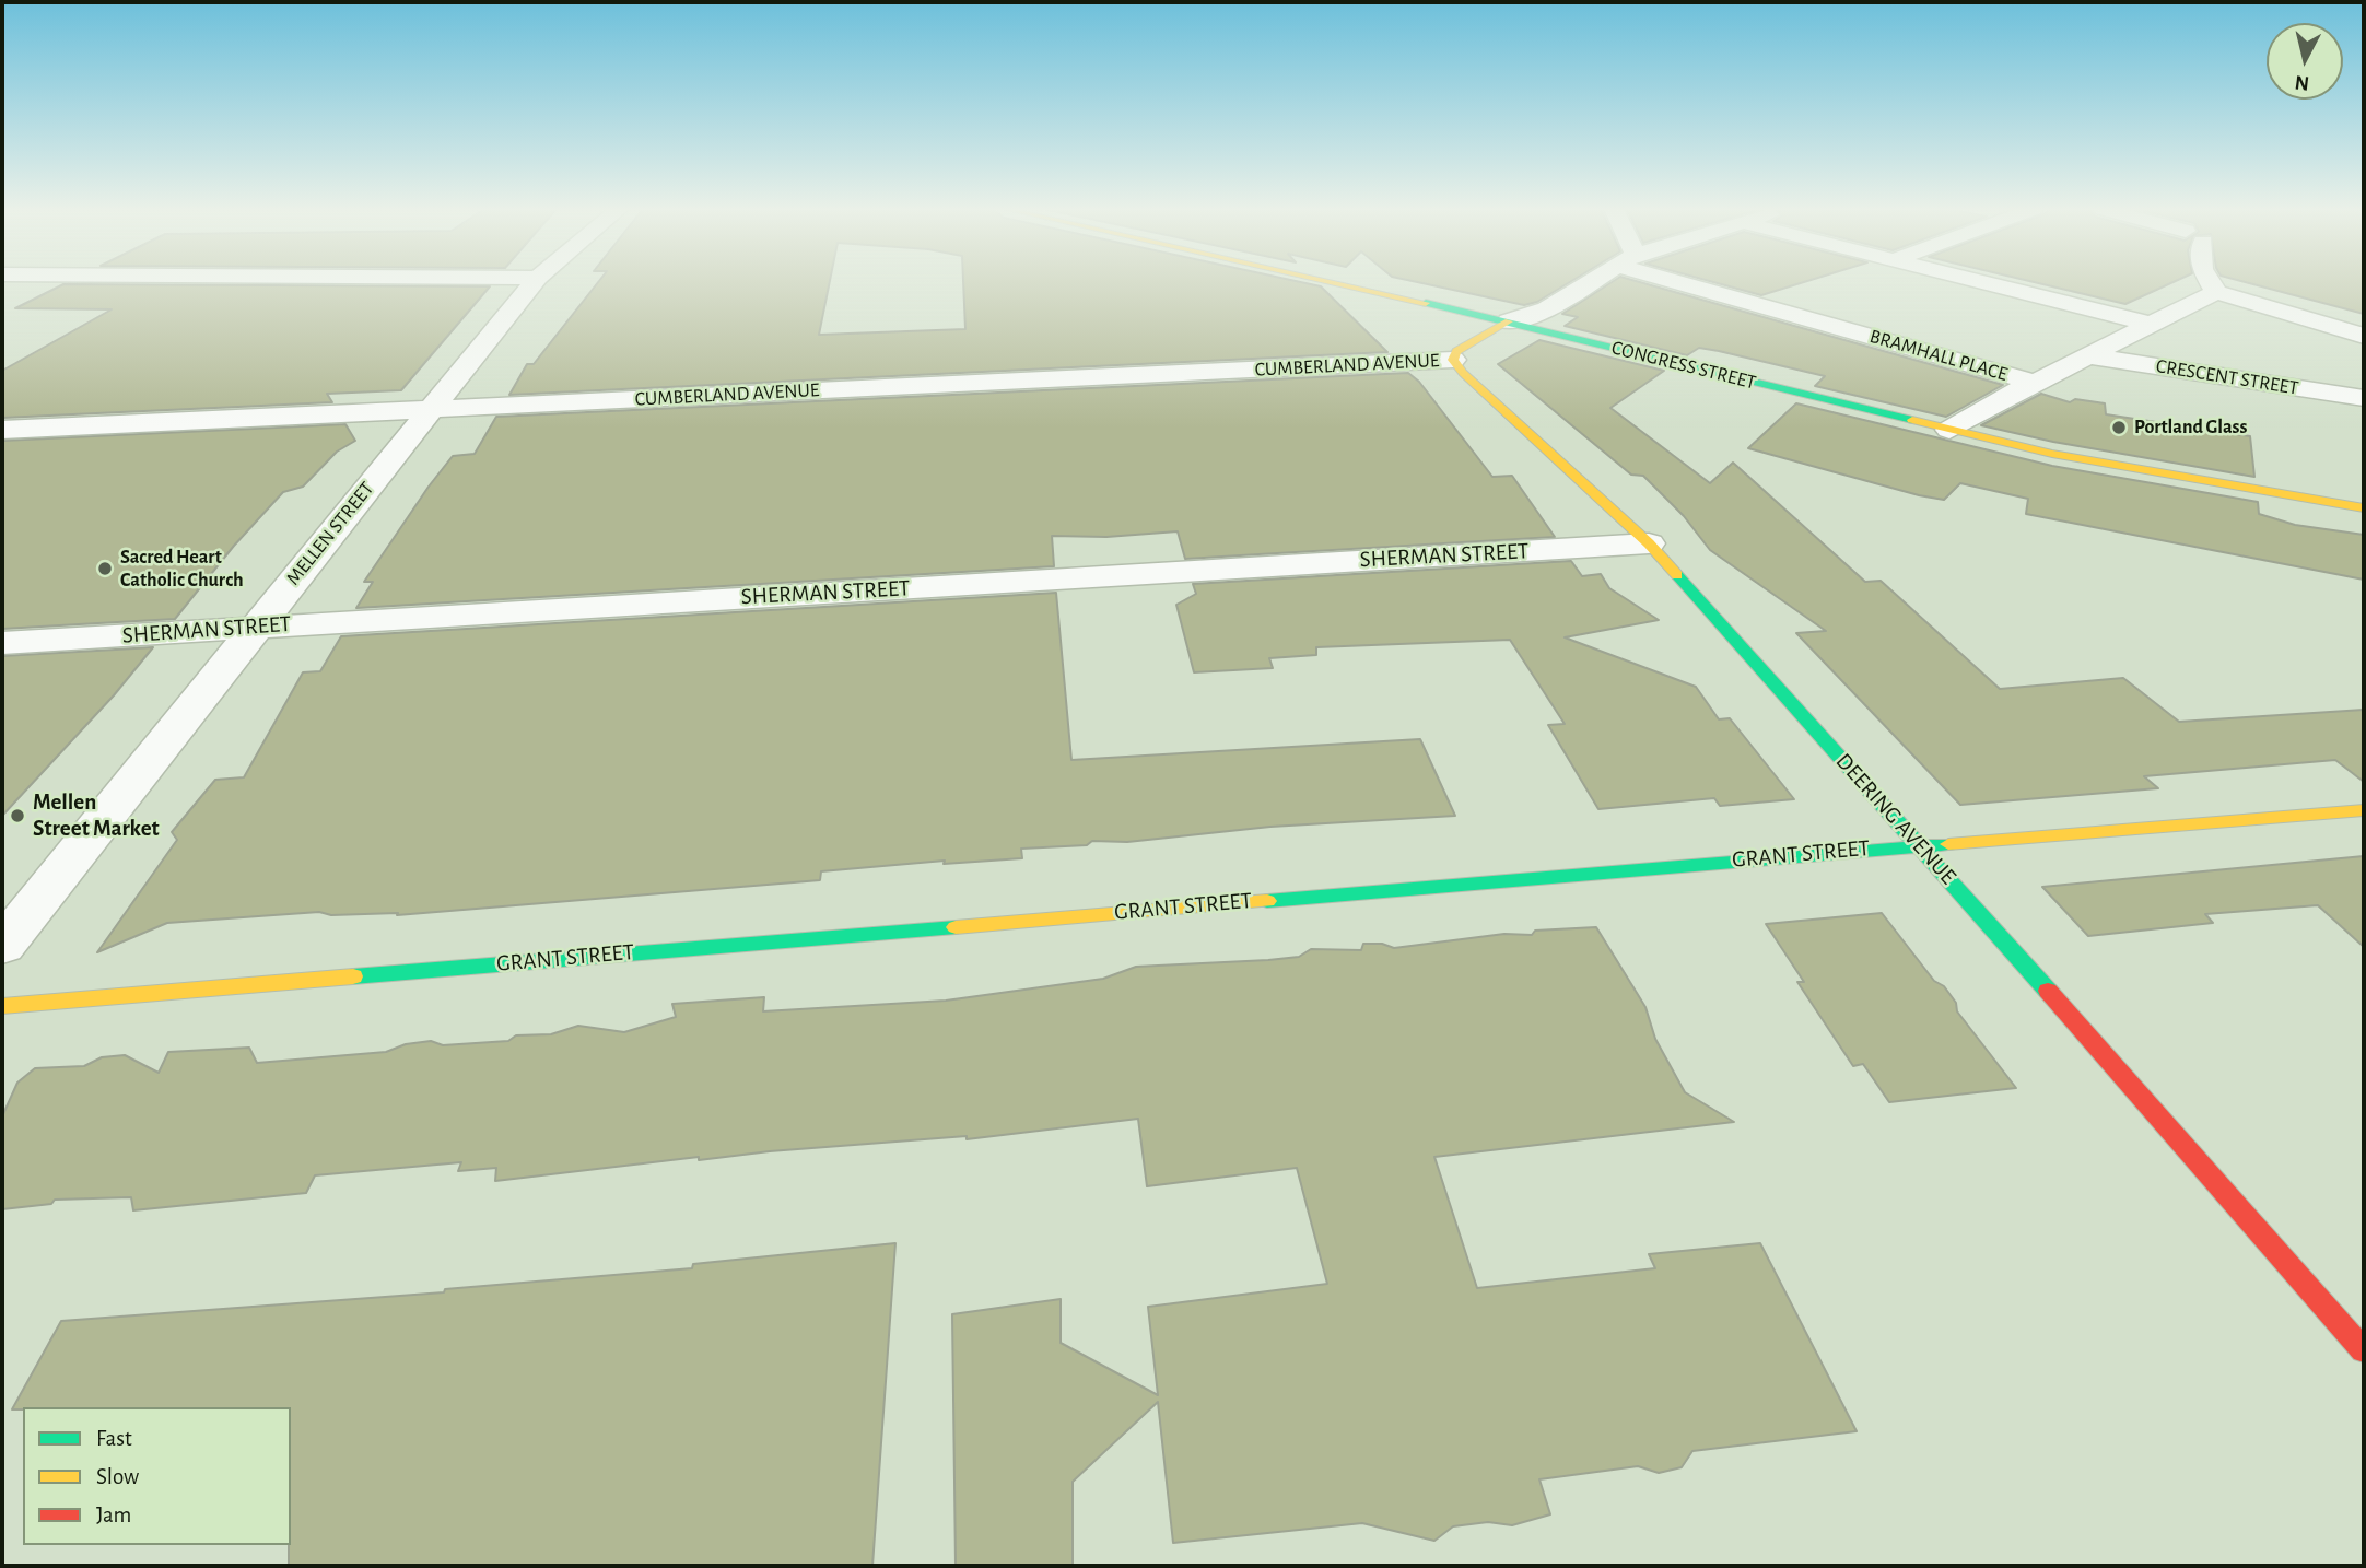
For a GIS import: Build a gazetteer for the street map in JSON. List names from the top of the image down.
{
  "streets": {
    "main road": ["CONGRESS STREET", "DEERING AVENUE", "GRANT STREET"],
    "street": [
      "BRAMHALL PLACE",
      "CUMBERLAND AVENUE",
      "CRESCENT STREET",
      "MELLEN STREET",
      "SHERMAN STREET"
    ]
  },
  "crossings": [
    ["CUMBERLAND AVENUE", "MELLEN STREET"],
    ["CUMBERLAND AVENUE", "DEERING AVENUE"],
    ["MELLEN STREET", "SHERMAN STREET"],
    ["SHERMAN STREET", "DEERING AVENUE"],
    ["DEERING AVENUE", "GRANT STREET"]
  ],
  "places": ["Portland Glass", "Sacred Heart Catholic Church", "Mellen Street Market"],
  "legend": ["Fast", "Slow", "Jam"],
  "north": "bottom"
}
